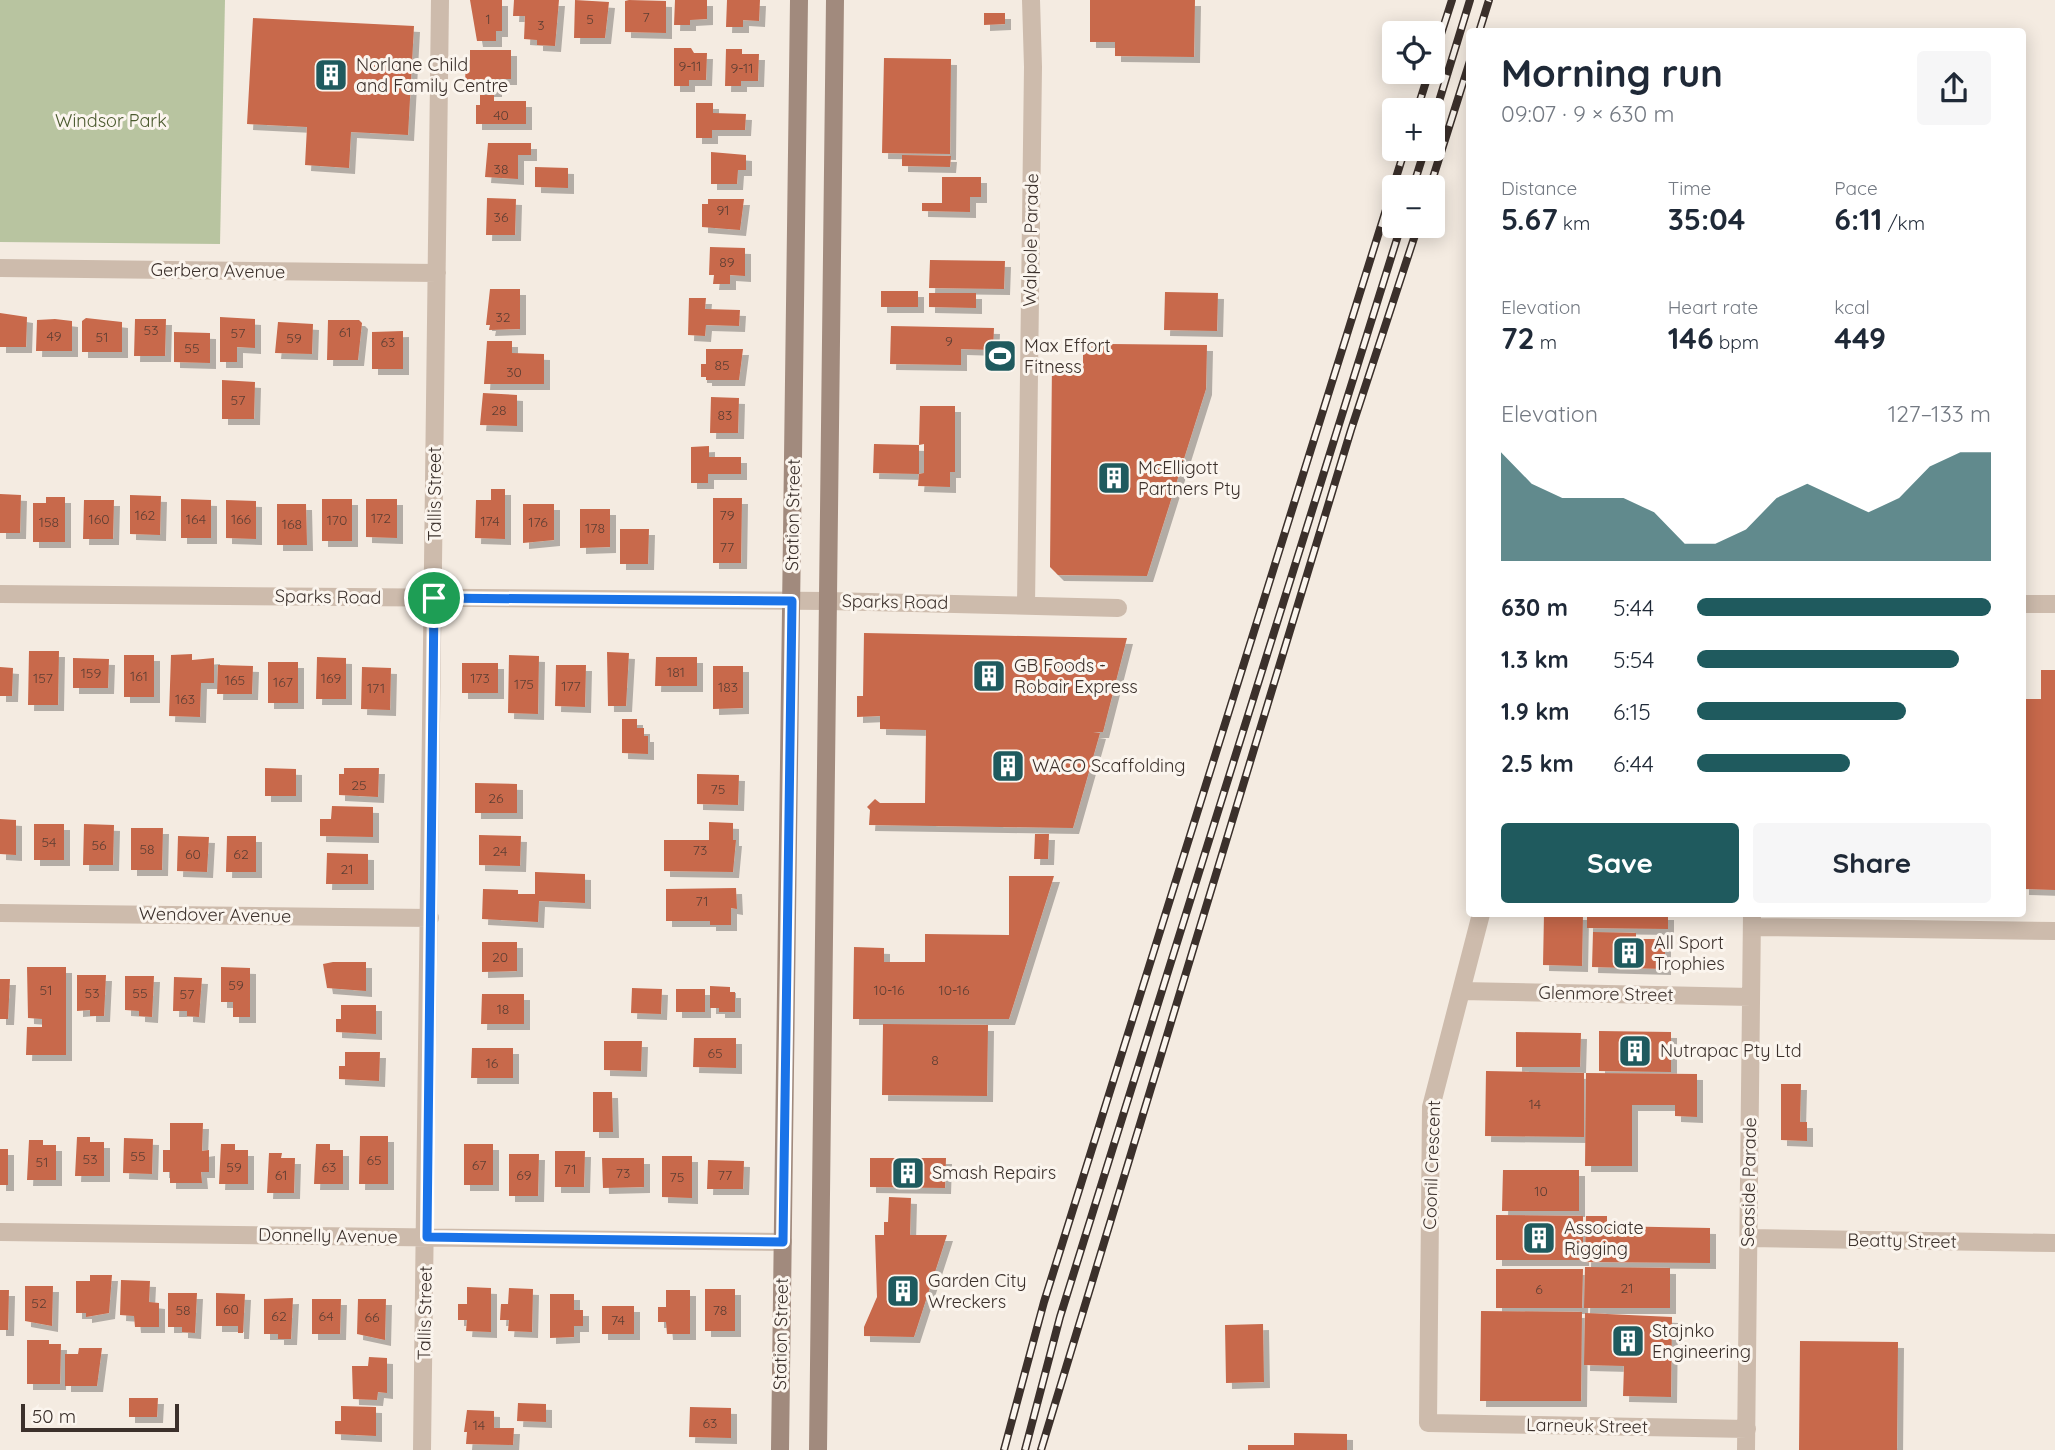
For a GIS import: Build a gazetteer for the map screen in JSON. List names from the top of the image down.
{
  "streets": {
    "main road": ["Station Street"],
    "street": [
      "Walpole Parade",
      "Gerbera Avenue",
      "Tallis Street",
      "Sparks Road",
      "Wendover Avenue",
      "Glenmore Street",
      "Coonil Crescent",
      "Seaside Parade",
      "Donnelly Avenue",
      "Beatty Street",
      "Larneuk Street"
    ]
  },
  "crossings": [
    ["Walpole Parade", "Sparks Road"],
    ["Gerbera Avenue", "Tallis Street"],
    ["Tallis Street", "Sparks Road"],
    ["Tallis Street", "Wendover Avenue"],
    ["Tallis Street", "Donnelly Avenue"],
    ["Station Street", "Sparks Road"],
    ["Station Street", "Donnelly Avenue"],
    ["Glenmore Street", "Coonil Crescent"],
    ["Glenmore Street", "Seaside Parade"],
    ["Coonil Crescent", "Larneuk Street"],
    ["Seaside Parade", "Beatty Street"],
    ["Seaside Parade", "Larneuk Street"]
  ],
  "parks": ["Windsor Park"],
  "places": {
    "building": [
      "Norlane Child and Family Centre",
      "McElligott Partners Pty",
      "GB Foods - Robair Express",
      "WACO Scaffolding",
      "All Sport Trophies",
      "Nutrapac Pty Ltd",
      "Smash Repairs",
      "Associate Rigging",
      "Garden City Wreckers",
      "Stajnko Engineering"
    ],
    "sports": ["Max Effort Fitness"]
  },
  "house_numbers": [
    "7",
    "1",
    "5",
    "3",
    "9-11",
    "9-11",
    "40",
    "38",
    "91",
    "36",
    "89",
    "32",
    "53",
    "61",
    "57",
    "49",
    "51",
    "59",
    "9",
    "63",
    "55",
    "85",
    "30",
    "57",
    "28",
    "83",
    "162",
    "79",
    "172",
    "160",
    "164",
    "166",
    "170",
    "174",
    "158",
    "176",
    "168",
    "178",
    "77",
    "181",
    "159",
    "161",
    "157",
    "169",
    "173",
    "165",
    "167",
    "175",
    "177",
    "183",
    "171",
    "163",
    "25",
    "75",
    "26",
    "54",
    "56",
    "58",
    "73",
    "24",
    "60",
    "62",
    "21",
    "71",
    "20",
    "59",
    "51",
    "10-16",
    "10-16",
    "53",
    "55",
    "57",
    "18",
    "65",
    "8",
    "16",
    "14",
    "55",
    "53",
    "65",
    "51",
    "67",
    "59",
    "63",
    "71",
    "73",
    "61",
    "69",
    "77",
    "75",
    "10",
    "21",
    "6",
    "52",
    "60",
    "58",
    "78",
    "62",
    "64",
    "66",
    "74",
    "63",
    "14"
  ],
  "scale_bar": "50 m",
  "page": {
    "map_buttons": ["+", "−"],
    "heading": ["Morning run", "09:07 · 9 × 630 m"],
    "stats": [
      ["Distance", "5.67 km"],
      ["Time", "35:04"],
      ["Pace", "6:11 /km"],
      ["Elevation", "72 m"],
      ["Heart rate", "146 bpm"],
      ["kcal", "449"]
    ],
    "chart": ["Elevation", "127–133 m"],
    "list": [
      {
        "name": "630 m",
        "note": "5:44"
      },
      {
        "name": "1.3 km",
        "note": "5:54"
      },
      {
        "name": "1.9 km",
        "note": "6:15"
      },
      {
        "name": "2.5 km",
        "note": "6:44"
      }
    ],
    "buttons": ["Save", "Share"],
    "scale": "50 m"
  }
}
